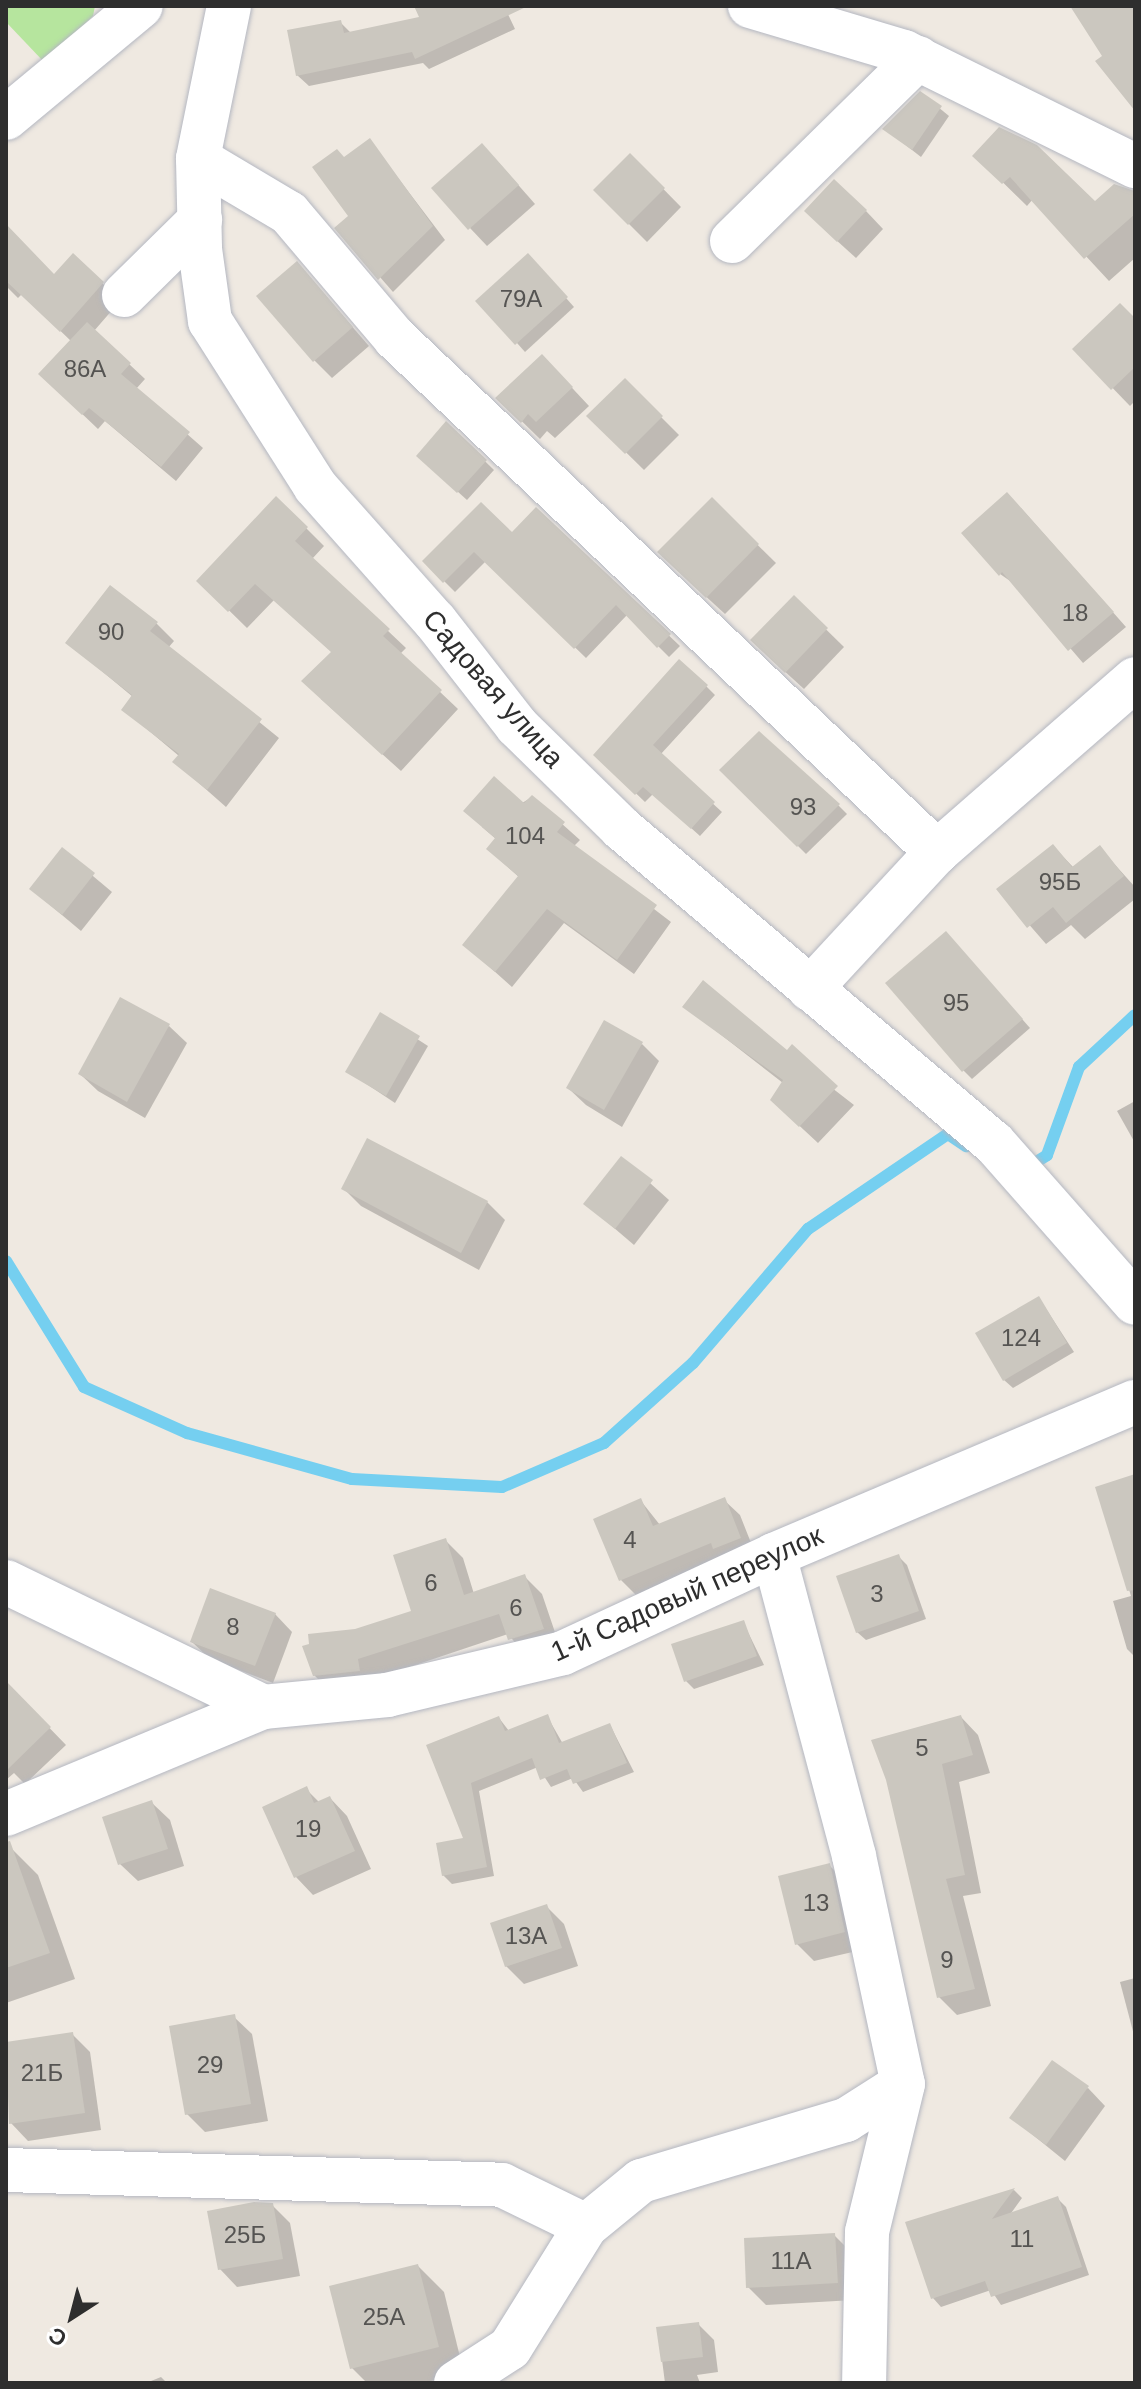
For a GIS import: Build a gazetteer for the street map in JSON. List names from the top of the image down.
{
  "streets": {
    "street": ["Садовая улица", "1-й Садовый переулок"]
  },
  "house_numbers": [
    "79А",
    "86А",
    "18",
    "90",
    "93",
    "104",
    "95Б",
    "95",
    "124",
    "4",
    "6",
    "3",
    "6",
    "8",
    "5",
    "19",
    "13",
    "13А",
    "9",
    "29",
    "21Б",
    "25Б",
    "11",
    "11А",
    "25А"
  ],
  "north": "bottom left"
}
